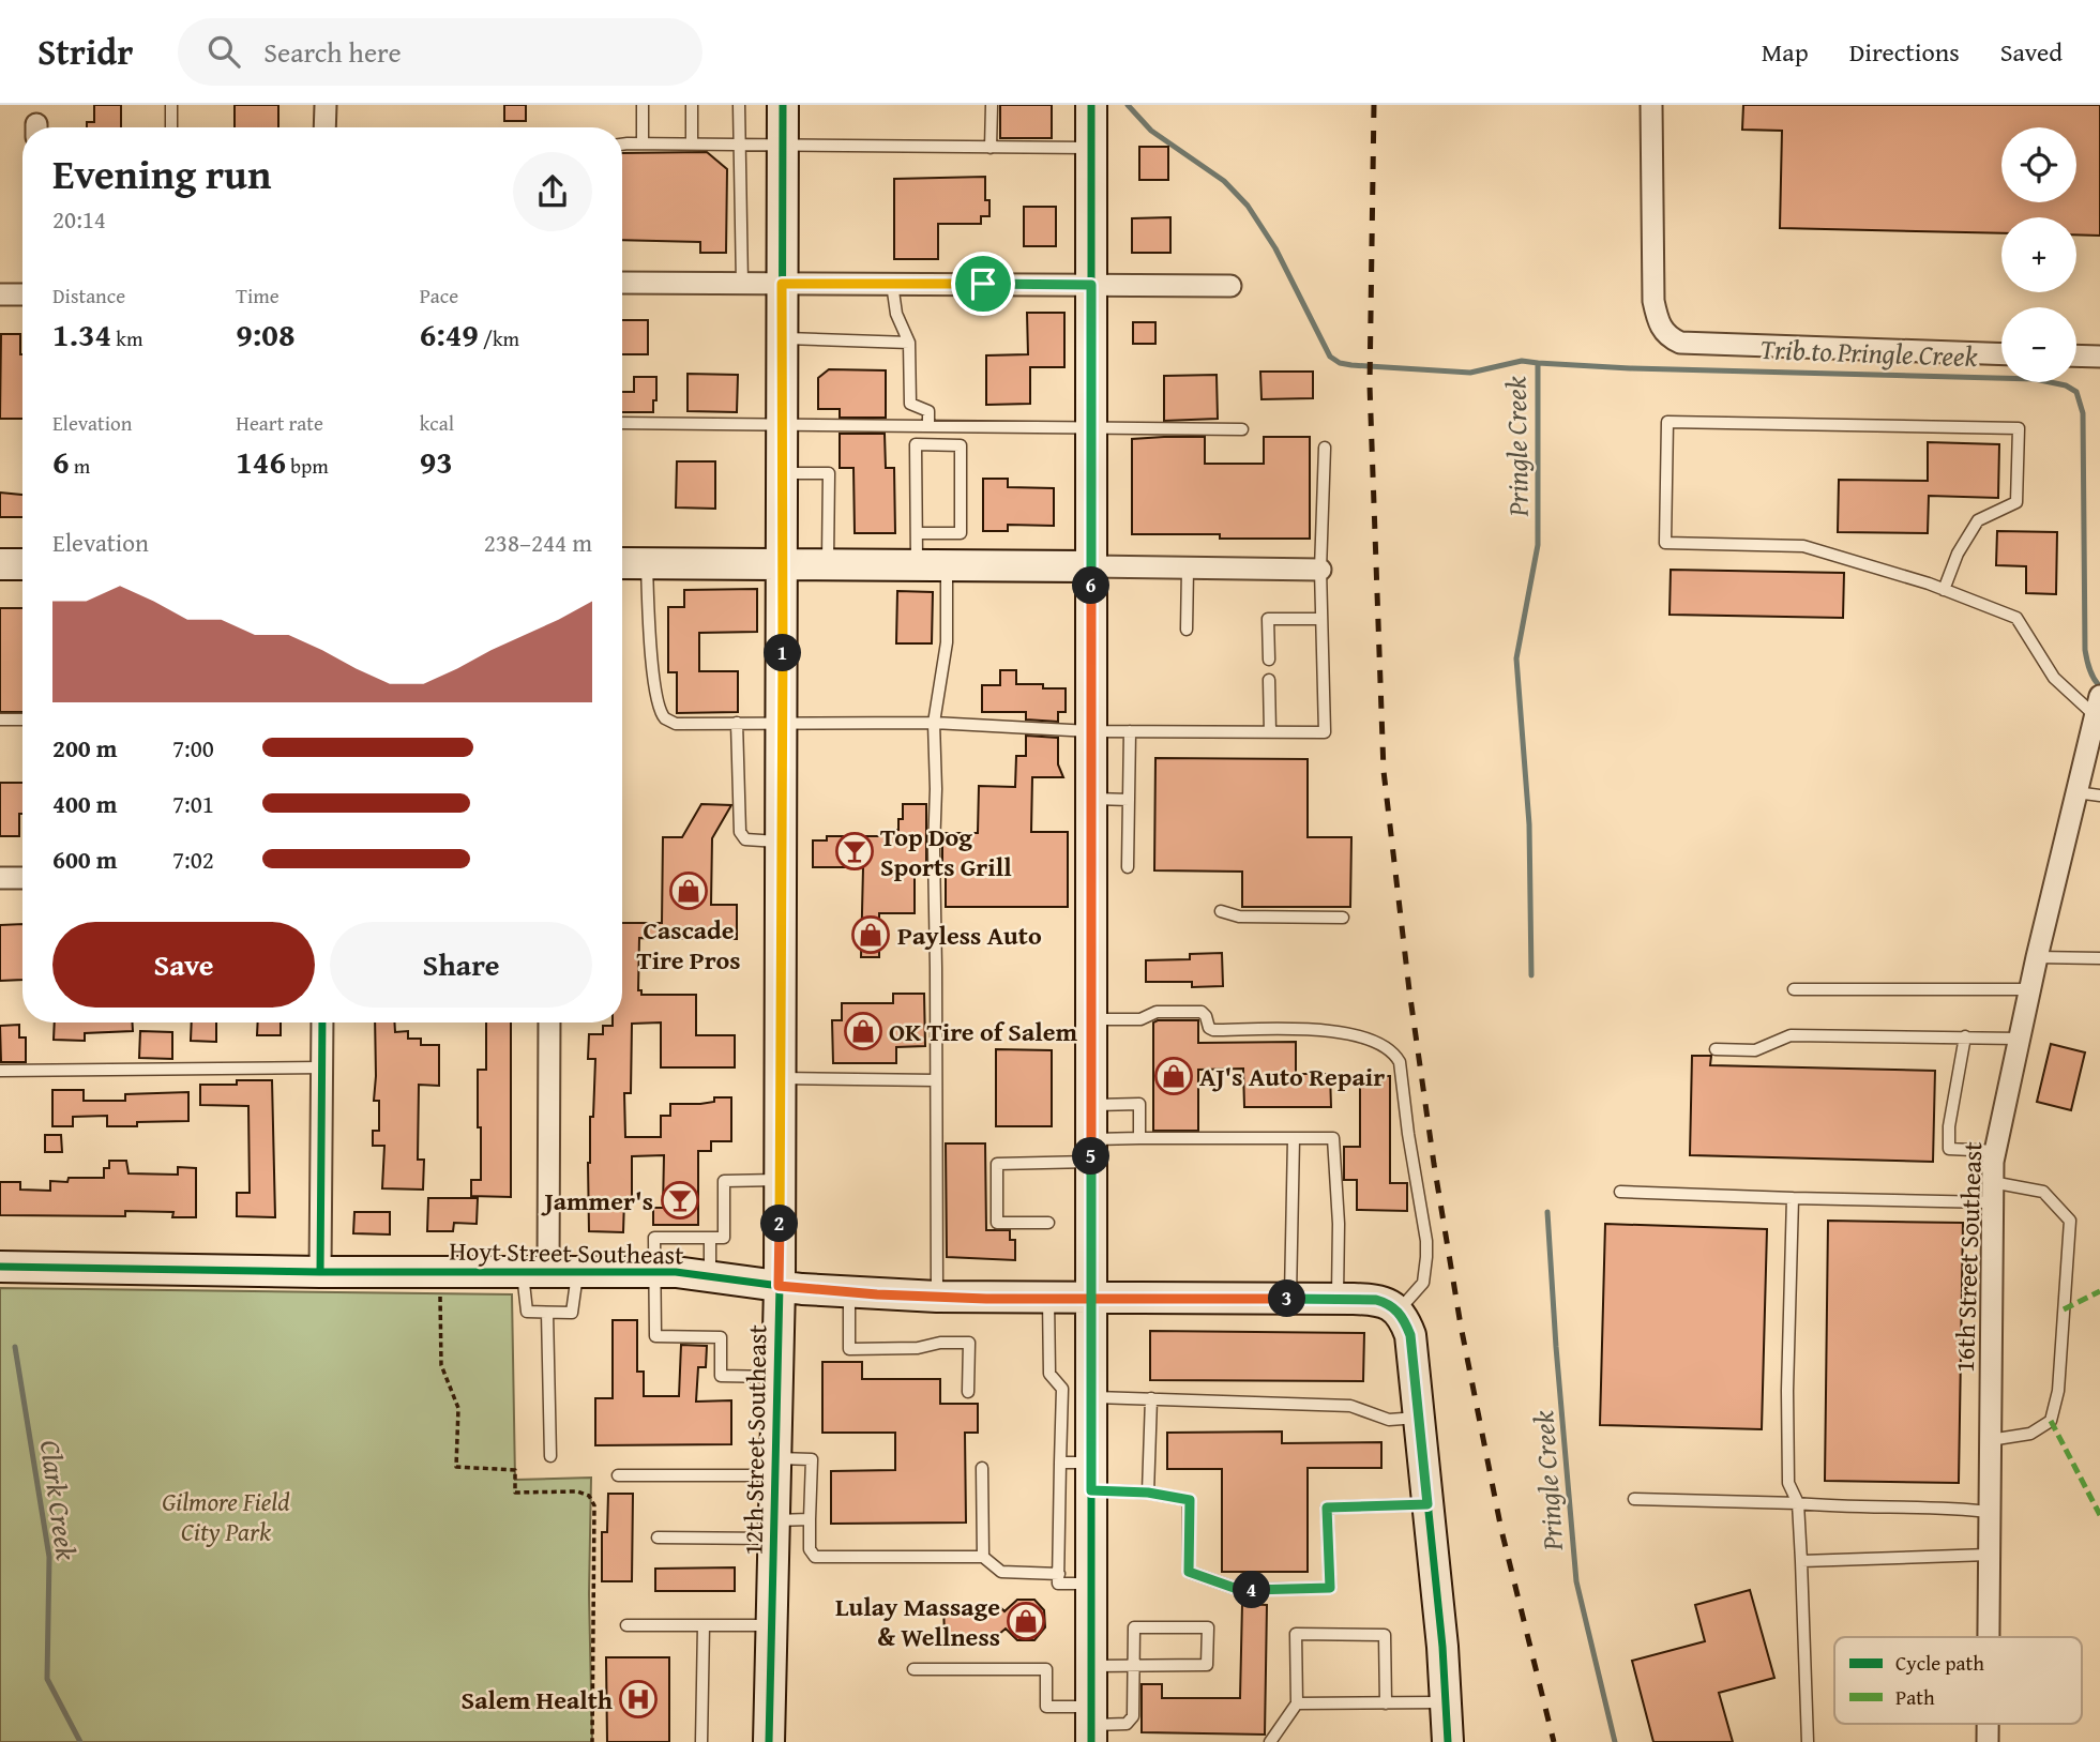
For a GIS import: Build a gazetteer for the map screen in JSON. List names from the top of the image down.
{
  "streets": {
    "main road": ["Hoyt Street Southeast", "12th Street Southeast"],
    "street": ["16th Street Southeast"]
  },
  "crossings": [
    ["Hoyt Street Southeast", "12th Street Southeast"]
  ],
  "water": ["Trib to Pringle Creek", "Pringle Creek", "Clark Creek"],
  "parks": ["Gilmore Field City Park"],
  "places": {
    "bar": ["Top Dog Sports Grill", "Jammer's"],
    "shop": [
      "Cascade Tire Pros",
      "Payless Auto",
      "OK Tire of Salem",
      "AJ's Auto Repair",
      "Lulay Massage & Wellness"
    ],
    "hospital": ["Salem Health"]
  },
  "legend": ["Cycle path", "Path"],
  "page": {
    "header": "Stridr",
    "search": "Search here",
    "nav": ["Map", "Directions", "Saved"],
    "map_buttons": ["+", "−"],
    "heading": ["Evening run", "20:14"],
    "stats": [
      ["Distance", "1.34 km"],
      ["Time", "9:08"],
      ["Pace", "6:49 /km"],
      ["Elevation", "6 m"],
      ["Heart rate", "146 bpm"],
      ["kcal", "93"]
    ],
    "chart": ["Elevation", "238–244 m"],
    "pins": [
      "6",
      "1",
      "5",
      "2",
      "3",
      "4"
    ],
    "list": [
      {
        "name": "200 m",
        "note": "7:00"
      },
      {
        "name": "400 m",
        "note": "7:01"
      },
      {
        "name": "600 m",
        "note": "7:02"
      }
    ],
    "buttons": ["Save", "Share"]
  }
}
